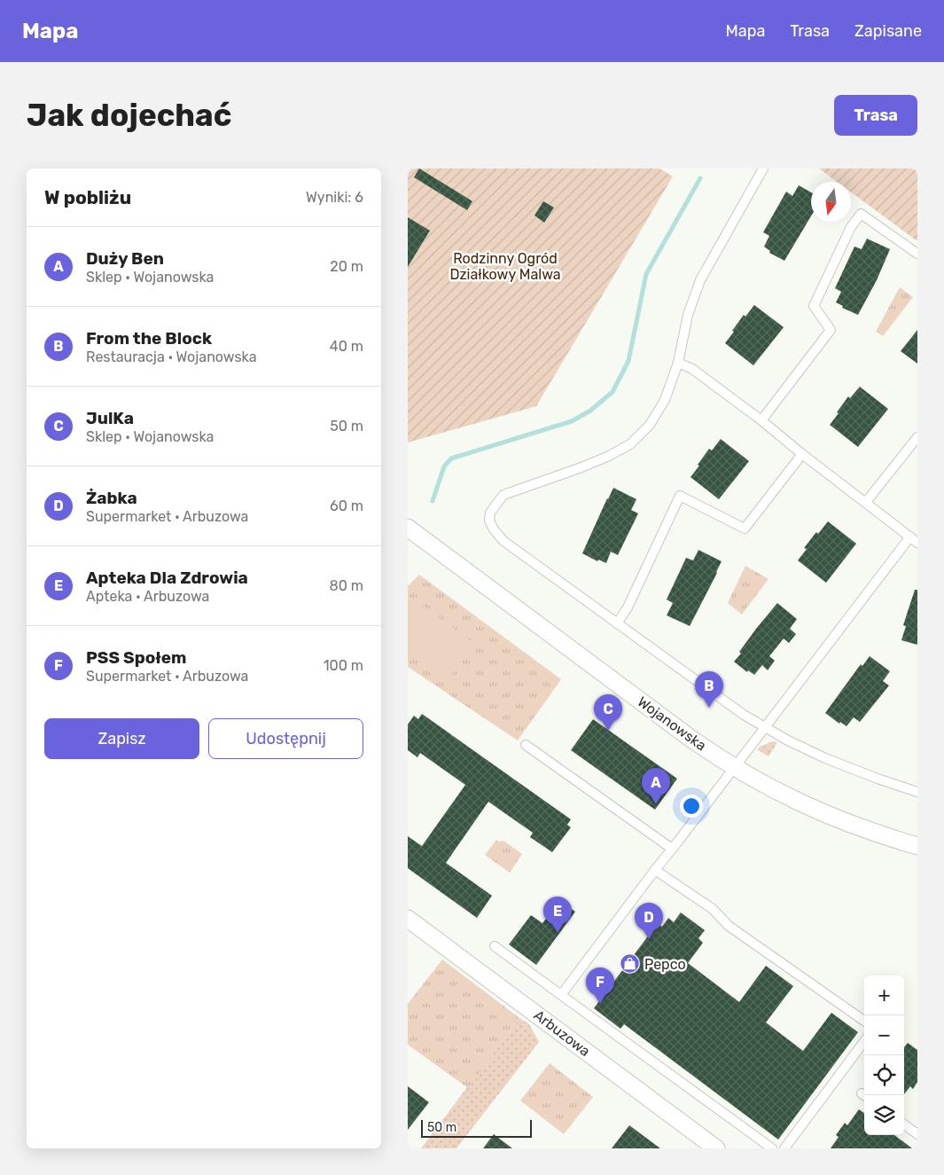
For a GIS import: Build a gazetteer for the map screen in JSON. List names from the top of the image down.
{
  "streets": {
    "street": ["Wojanowska", "Arbuzowa"]
  },
  "parks": ["Rodzinny Ogród Działkowy Malwa"],
  "places": {
    "shop": ["Pepco"]
  },
  "scale_bar": "50 m",
  "north": "bottom",
  "page": {
    "header": "Mapa",
    "nav": ["Mapa", "Trasa", "Zapisane"],
    "buttons": [
      "Trasa",
      ["Zapisz", "Udostępnij"]
    ],
    "title": "Jak dojechać",
    "heading": ["W pobliżu", "Wyniki: 6"],
    "list": [
      {
        "mark": "A",
        "name": "Duży Ben",
        "note": "Sklep · Wojanowska",
        "value": "20 m"
      },
      {
        "mark": "B",
        "name": "From the Block",
        "note": "Restauracja · Wojanowska",
        "value": "40 m"
      },
      {
        "mark": "C",
        "name": "JulKa",
        "note": "Sklep · Wojanowska",
        "value": "50 m"
      },
      {
        "mark": "D",
        "name": "Żabka",
        "note": "Supermarket · Arbuzowa",
        "value": "60 m"
      },
      {
        "mark": "E",
        "name": "Apteka Dla Zdrowia",
        "note": "Apteka · Arbuzowa",
        "value": "80 m"
      },
      {
        "mark": "F",
        "name": "PSS Społem",
        "note": "Supermarket · Arbuzowa",
        "value": "100 m"
      }
    ],
    "pins": [
      "B",
      "C",
      "A",
      "E",
      "D",
      "F"
    ],
    "map_buttons": ["+", "−"],
    "scale": "50 m"
  }
}
